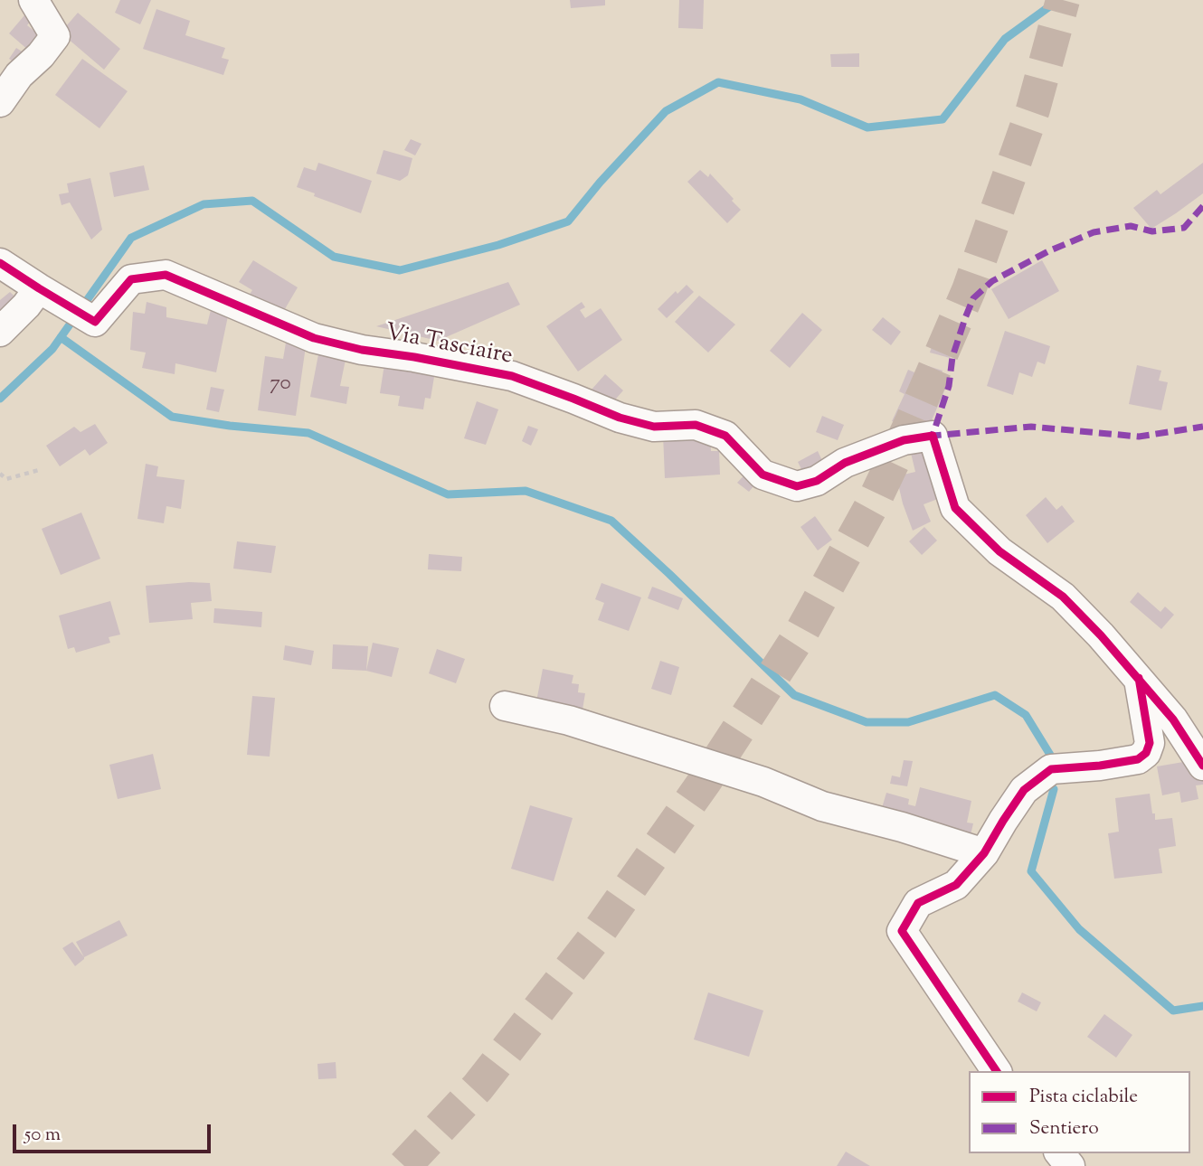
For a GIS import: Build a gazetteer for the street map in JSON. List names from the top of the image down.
{
  "streets": {
    "street": ["Via Tasciaire"]
  },
  "house_numbers": ["70"],
  "legend": ["Pista ciclabile", "Sentiero"],
  "scale_bar": "50 m"
}
